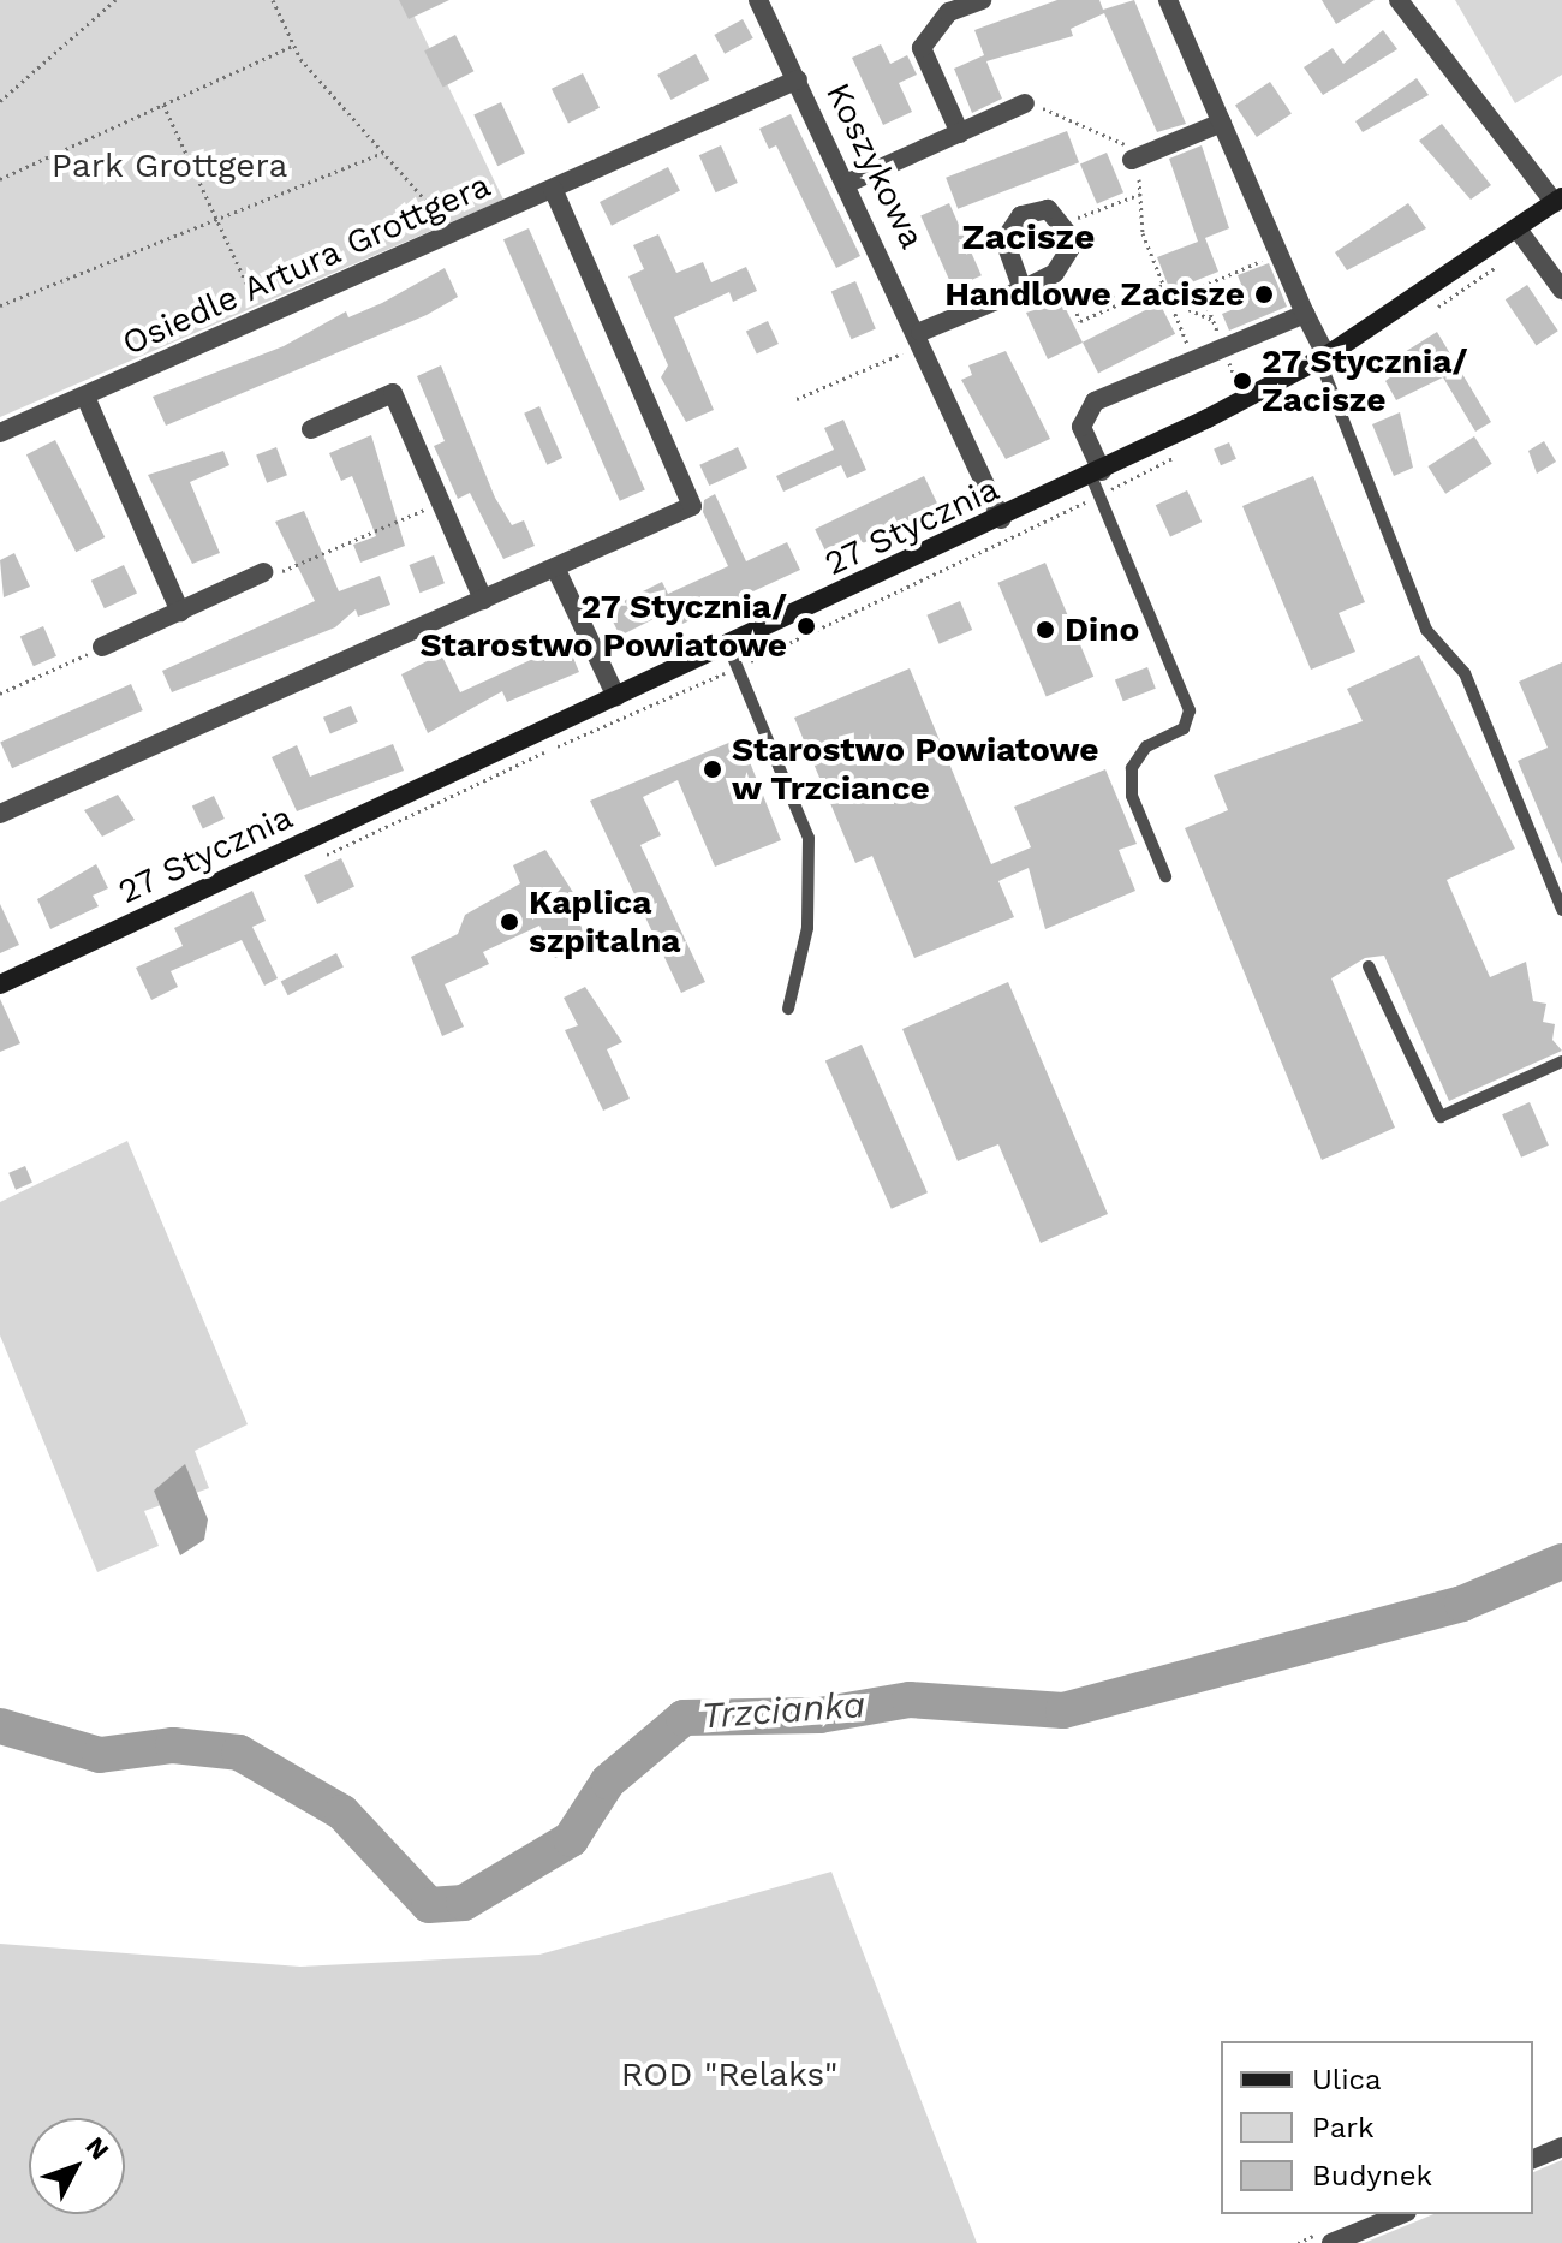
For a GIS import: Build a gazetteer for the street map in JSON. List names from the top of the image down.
{
  "streets": {
    "main road": ["27 Stycznia"],
    "street": ["Koszykowa", "Osiedle Artura Grottgera"]
  },
  "crossings": [
    ["Koszykowa", "Osiedle Artura Grottgera"],
    ["Koszykowa", "27 Stycznia"]
  ],
  "districts": ["Zacisze"],
  "water": ["Trzcianka"],
  "parks": ["Park Grottgera", "ROD \"Relaks\""],
  "places": [
    "Handlowe Zacisze",
    "27 Stycznia/ Zacisze",
    "27 Stycznia/ Starostwo Powiatowe",
    "Dino",
    "Starostwo Powiatowe w Trzciance",
    "Kaplica szpitalna"
  ],
  "legend": ["Ulica", "Park", "Budynek"],
  "north": "top right"
}
